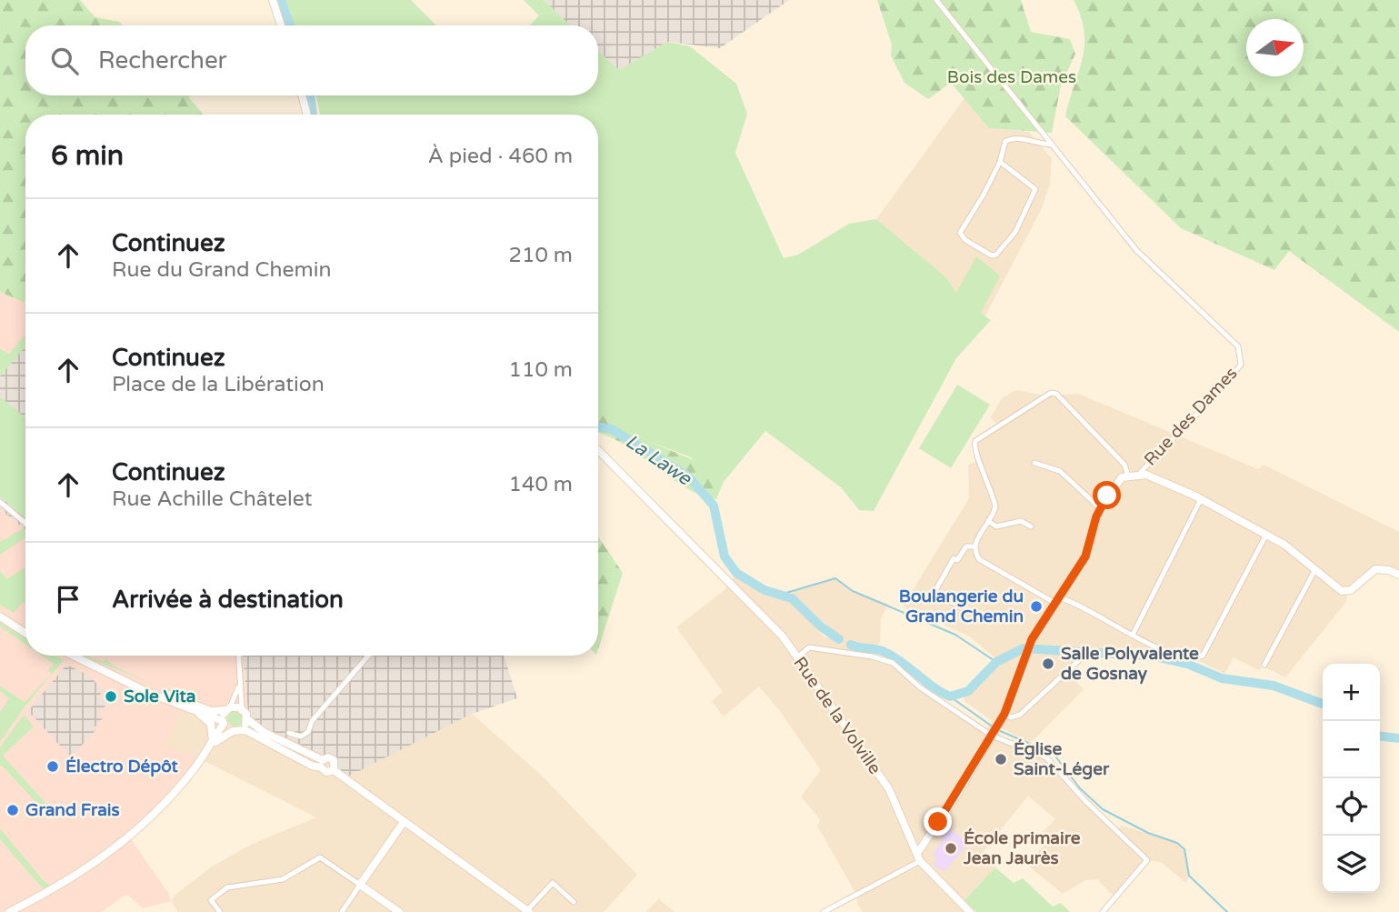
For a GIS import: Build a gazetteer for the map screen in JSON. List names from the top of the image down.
{
  "streets": {
    "street": ["Rue des Dames", "Rue de la Volville"]
  },
  "water": ["La Lawe"],
  "parks": ["Bois des Dames"],
  "places": [
    "Boulangerie du Grand Chemin",
    "Salle Polyvalente de Gosnay",
    "Sole Vita",
    "Église Saint-Léger",
    "Électro Dépôt",
    "Grand Frais",
    "École primaire Jean Jaurès"
  ],
  "north": "right",
  "page": {
    "search": "Rechercher",
    "heading": ["6 min", "À pied · 460 m"],
    "list": [
      ["Continuez", "Rue du Grand Chemin", "210 m"],
      ["Continuez", "Place de la Libération", "110 m"],
      ["Continuez", "Rue Achille Châtelet", "140 m"],
      "Arrivée à destination"
    ],
    "map_buttons": ["+", "−"]
  }
}
